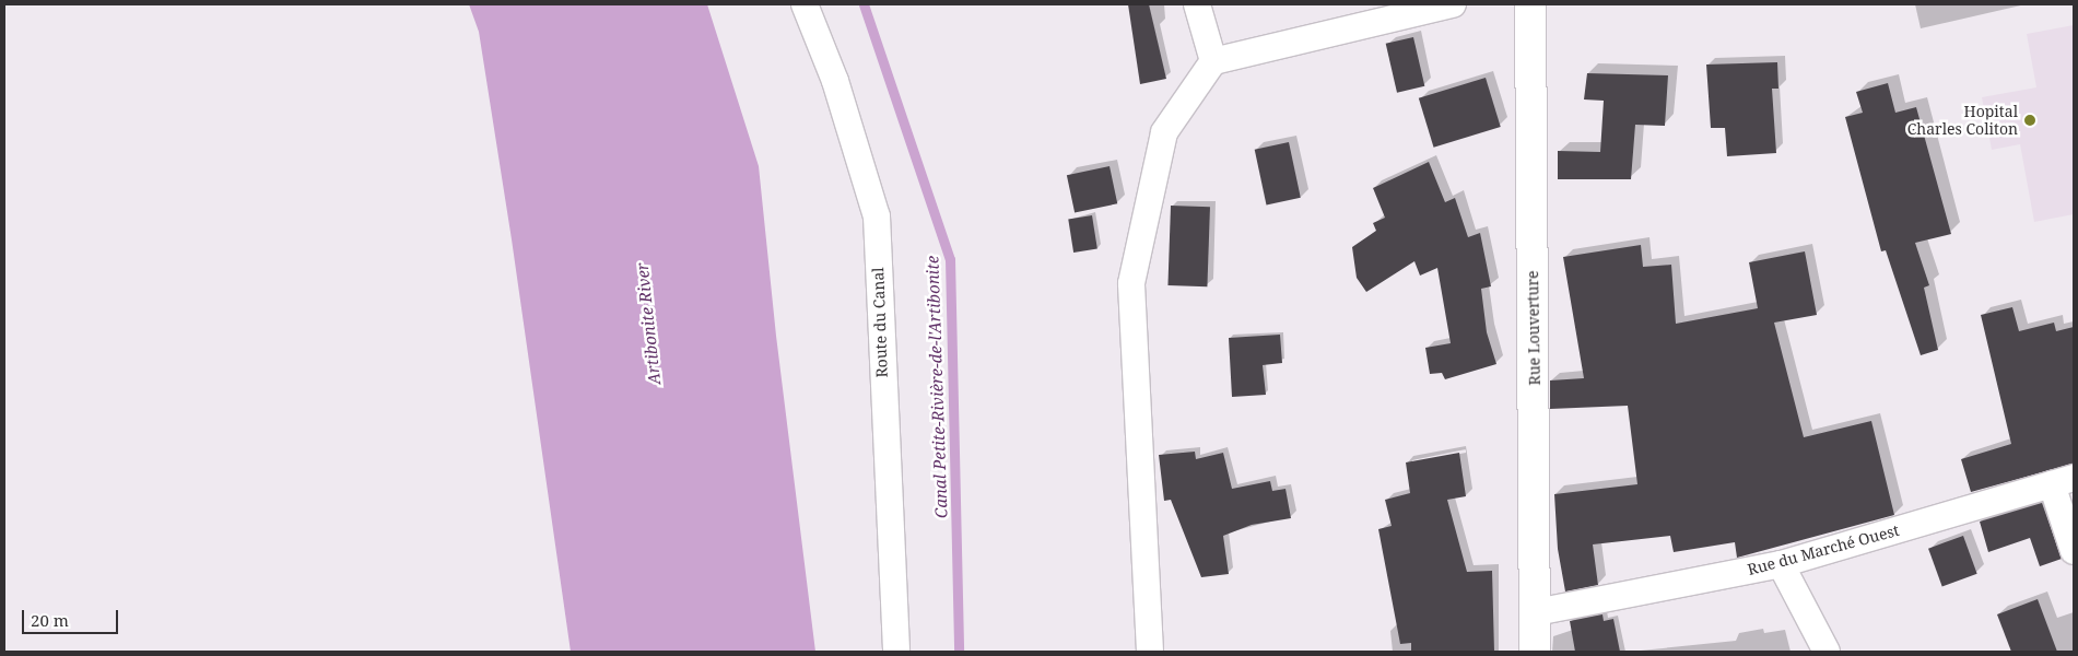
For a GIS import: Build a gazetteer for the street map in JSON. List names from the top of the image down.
{
  "streets": {
    "main road": ["Rue Louverture"],
    "street": ["Route du Canal", "Rue du Marché Ouest"]
  },
  "crossings": [
    ["Rue Louverture", "Rue du Marché Ouest"]
  ],
  "water": ["Artibonite River", "Canal Petite-Rivière-de-l'Artibonite"],
  "places": ["Hopital Charles Coliton"],
  "scale_bar": "20 m"
}
